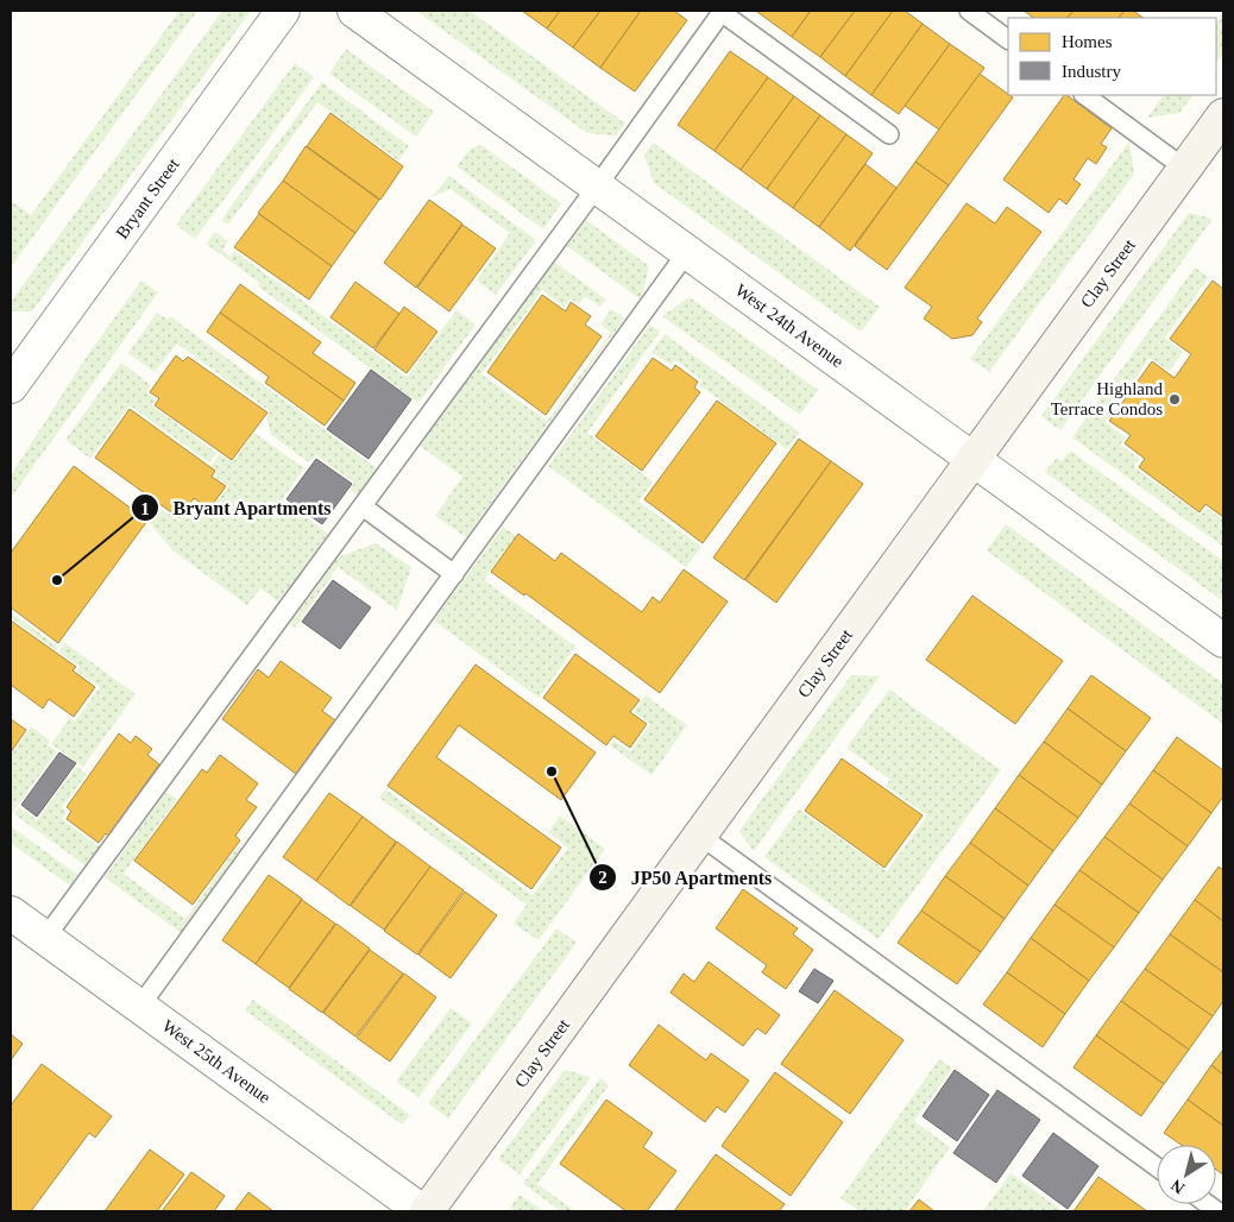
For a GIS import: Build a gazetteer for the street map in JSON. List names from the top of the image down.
{
  "streets": {
    "street": [
      "Bryant Street",
      "Clay Street",
      "West 24th Avenue",
      "West 25th Avenue"
    ]
  },
  "crossings": [
    ["Clay Street", "West 24th Avenue"],
    ["Clay Street", "West 25th Avenue"]
  ],
  "places": ["Highland Terrace Condos", "Bryant Apartments", "JP50 Apartments"],
  "legend": ["Homes", "Industry"],
  "north": "bottom left"
}
